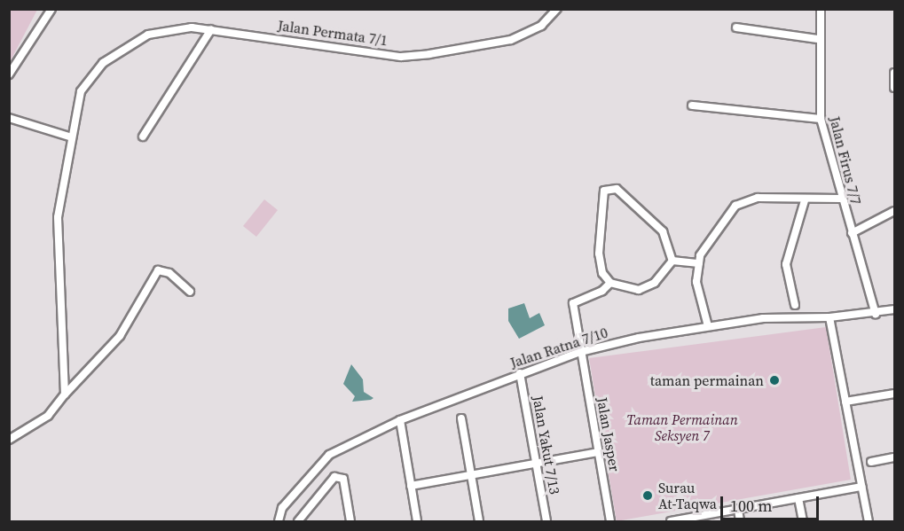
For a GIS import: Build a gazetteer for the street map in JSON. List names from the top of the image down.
{
  "streets": {
    "street": [
      "Jalan Permata 7/1",
      "Jalan Firus 7/7",
      "Jalan Ratna 7/10",
      "Jalan Jasper",
      "Jalan Yakut 7/13"
    ]
  },
  "crossings": [
    ["Jalan Firus 7/7", "Jalan Ratna 7/10"],
    ["Jalan Ratna 7/10", "Jalan Jasper"],
    ["Jalan Ratna 7/10", "Jalan Yakut 7/13"]
  ],
  "parks": ["Taman Permainan Seksyen 7"],
  "places": ["taman permainan", "Surau At-Taqwa"],
  "scale_bar": "100 m"
}
